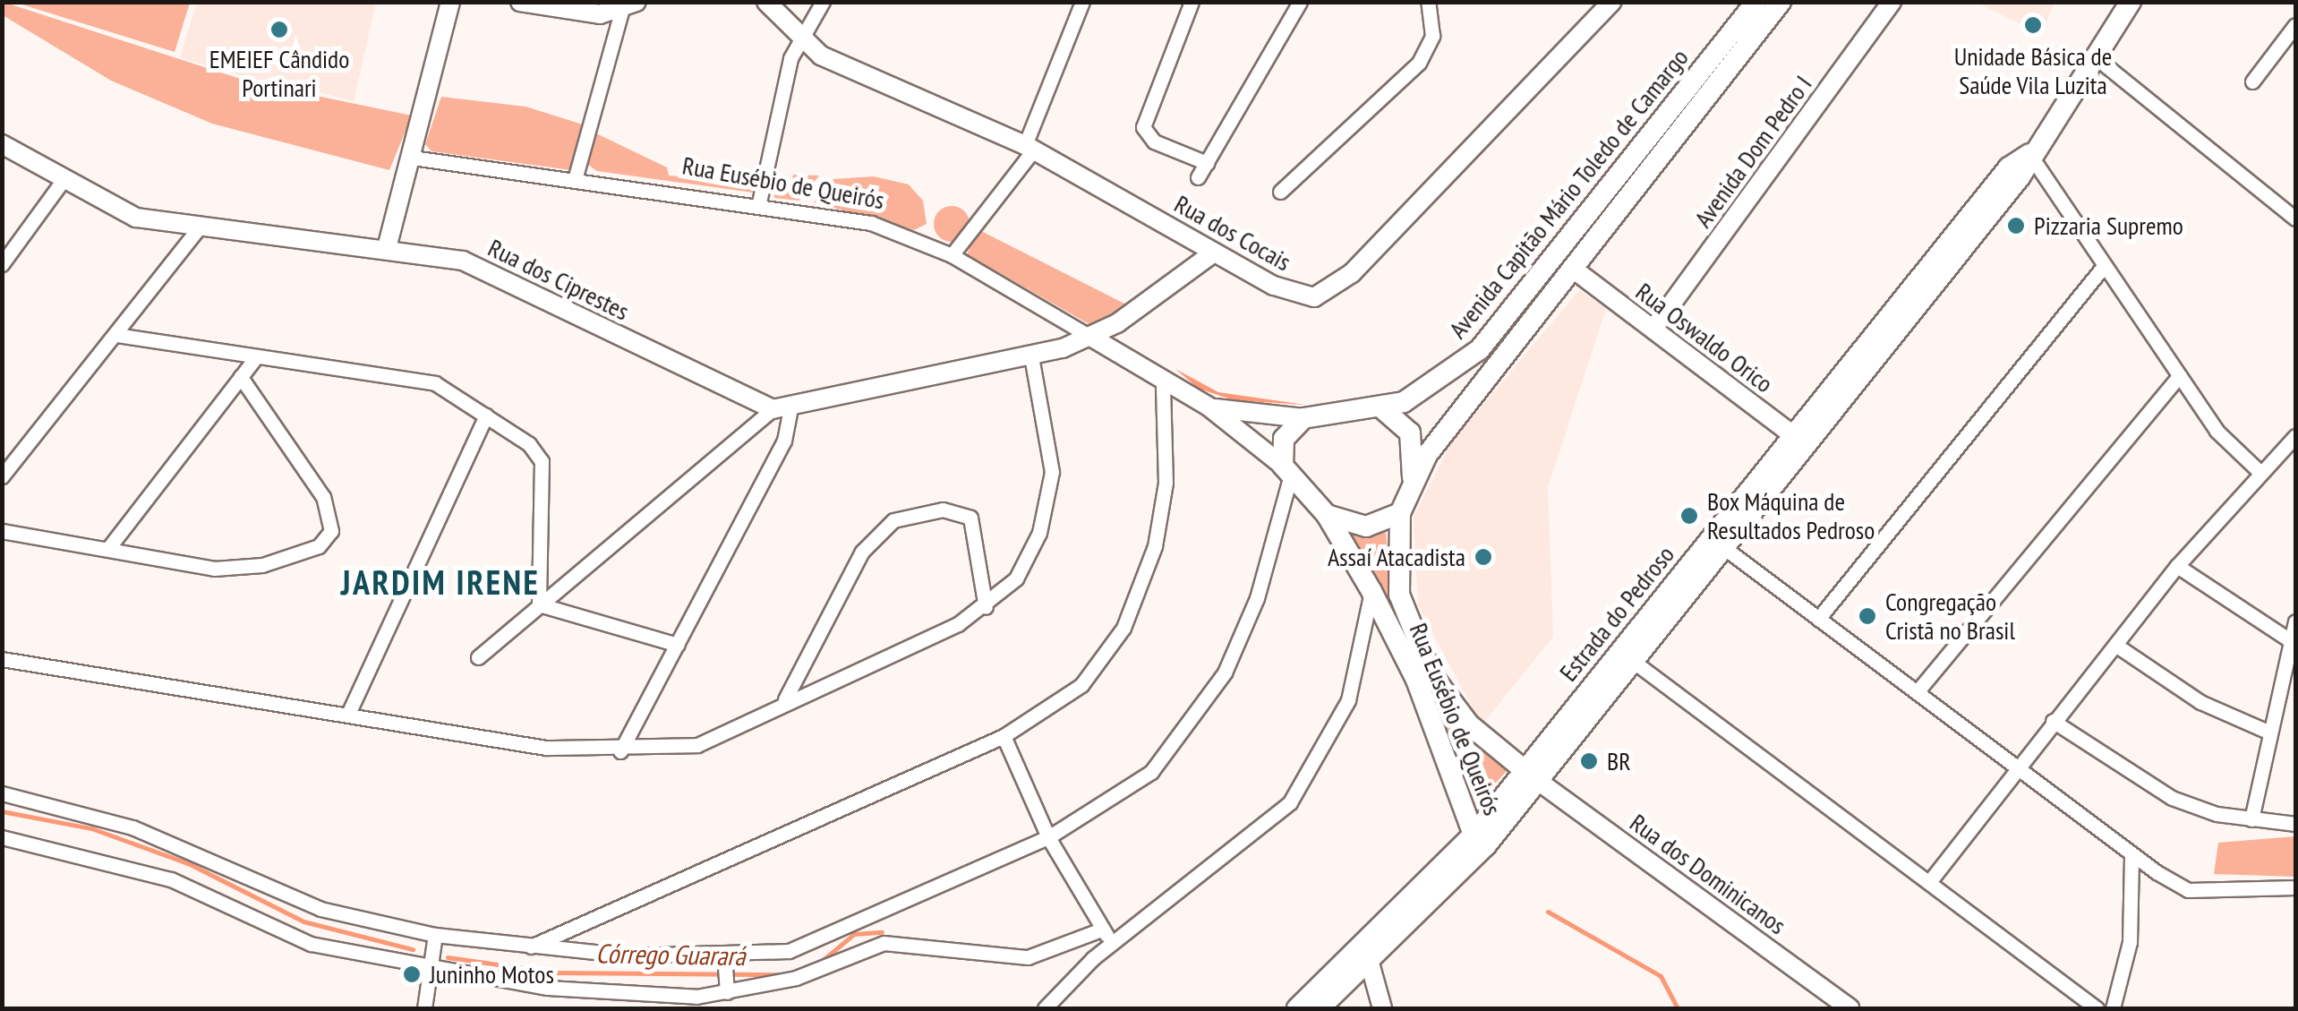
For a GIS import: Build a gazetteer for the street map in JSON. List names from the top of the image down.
{
  "streets": {
    "main road": ["Rua Eusébio de Queirós", "Avenida Capitão Mário Toledo de Camargo", "Estrada do Pedroso"],
    "street": [
      "Avenida Dom Pedro I",
      "Rua dos Cocais",
      "Rua dos Ciprestes",
      "Rua Oswaldo Orico",
      "Rua dos Dominicanos"
    ]
  },
  "crossings": [
    ["Avenida Dom Pedro I", "Rua Oswaldo Orico"],
    ["Rua Eusébio de Queirós", "Avenida Capitão Mário Toledo de Camargo"],
    ["Rua Eusébio de Queirós", "Rua dos Ciprestes"],
    ["Rua Eusébio de Queirós", "Estrada do Pedroso"],
    ["Rua Eusébio de Queirós", "Rua dos Dominicanos"],
    ["Avenida Capitão Mário Toledo de Camargo", "Rua Oswaldo Orico"],
    ["Rua dos Cocais", "Rua dos Ciprestes"],
    ["Rua Oswaldo Orico", "Estrada do Pedroso"],
    ["Estrada do Pedroso", "Rua dos Dominicanos"]
  ],
  "districts": ["JARDIM IRENE"],
  "water": ["Córrego Guarará"],
  "places": [
    "Unidade Básica de Saúde Vila Luzita",
    "EMEIEF Cândido Portinari",
    "Pizzaria Supremo",
    "Box Máquina de Resultados Pedroso",
    "Assaí Atacadista",
    "Congregação Cristã no Brasil",
    "BR",
    "Juninho Motos"
  ]
}
